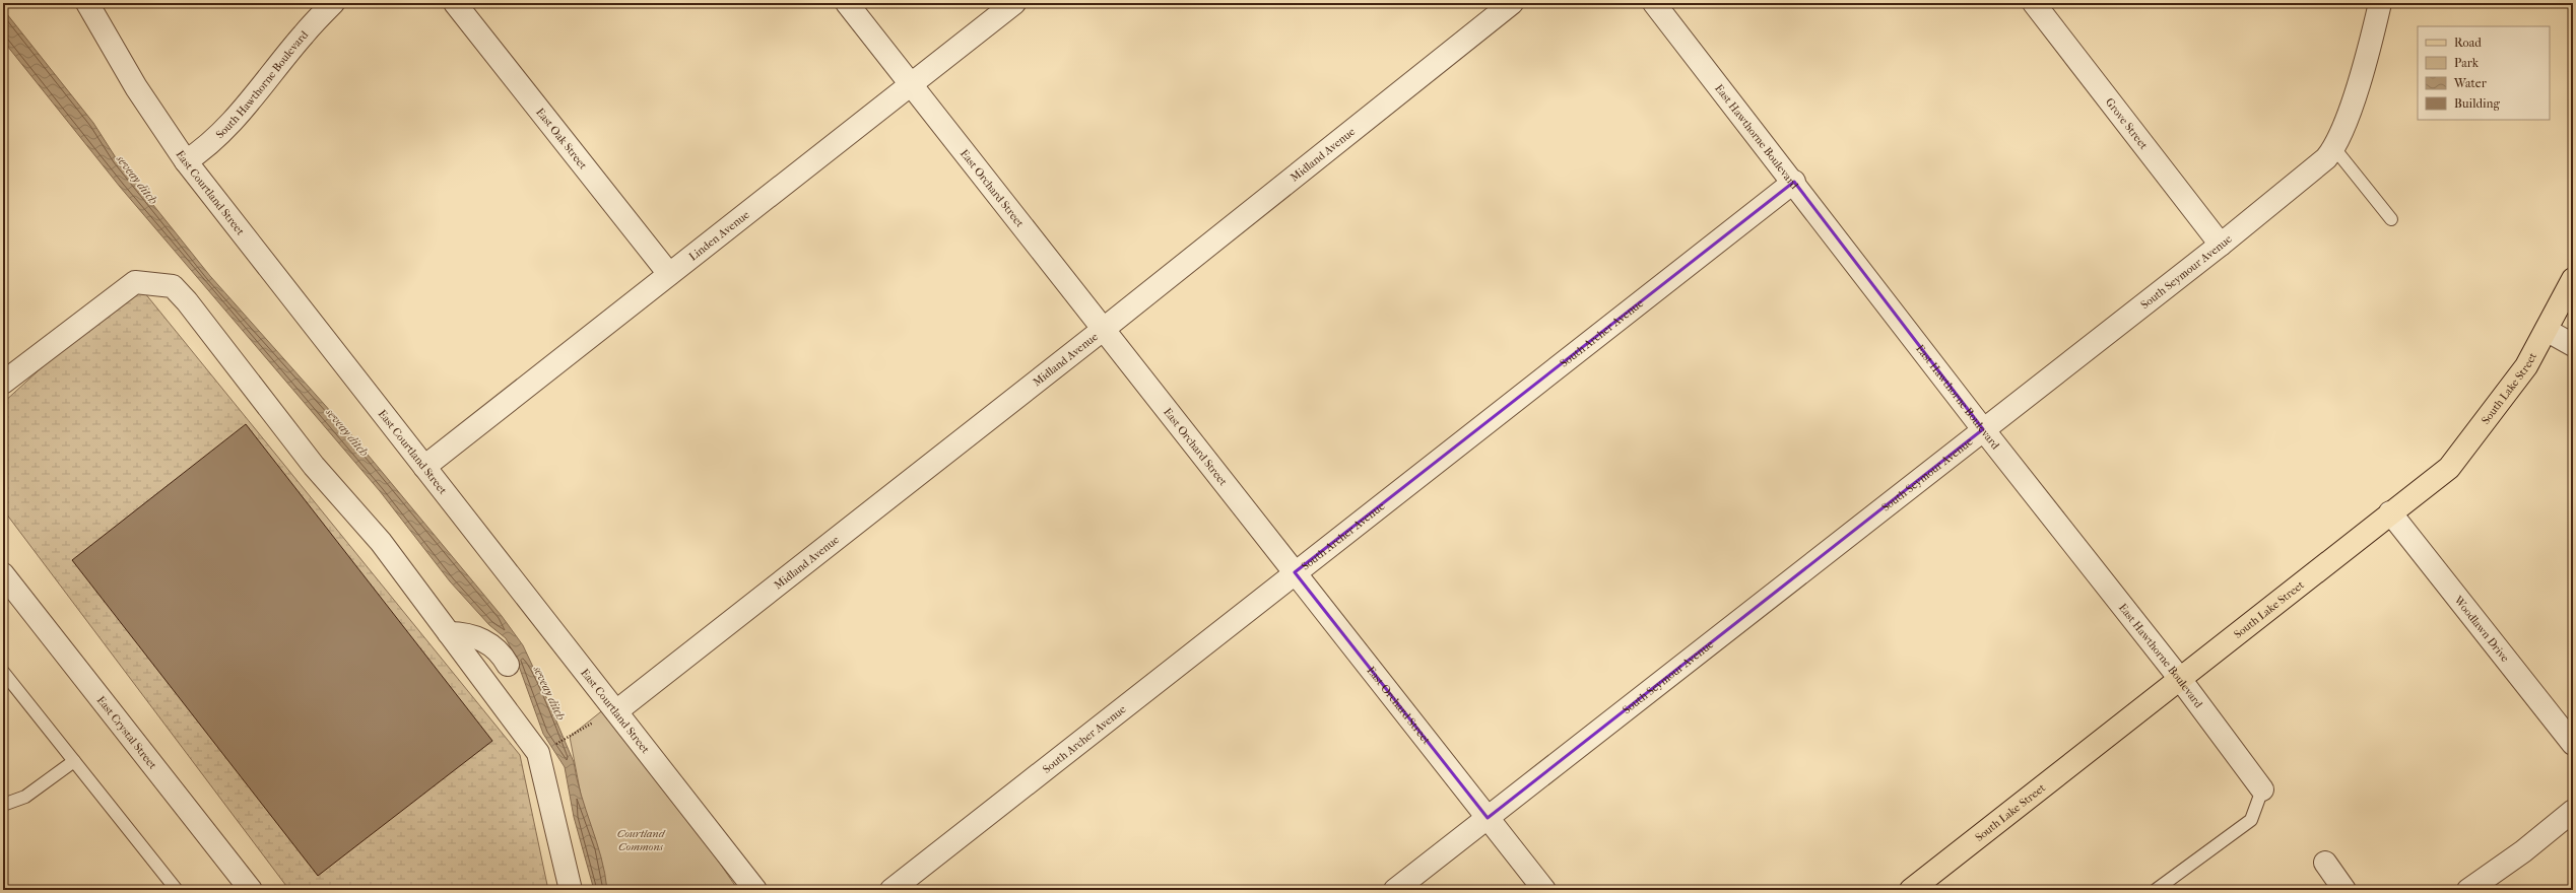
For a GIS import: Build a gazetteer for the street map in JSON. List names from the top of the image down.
{
  "streets": {
    "main road": ["South Lake Street"],
    "street": [
      "South Hawthorne Boulevard",
      "Grove Street",
      "East Hawthorne Boulevard",
      "East Oak Street",
      "Midland Avenue",
      "East Orchard Street",
      "East Courtland Street",
      "Linden Avenue",
      "South Seymour Avenue",
      "South Archer Avenue",
      "Woodlawn Drive",
      "East Crystal Street"
    ]
  },
  "crossings": [
    ["South Hawthorne Boulevard", "East Courtland Street"],
    ["Grove Street", "South Seymour Avenue"],
    ["East Hawthorne Boulevard", "South Seymour Avenue"],
    ["East Hawthorne Boulevard", "South Archer Avenue"],
    ["East Hawthorne Boulevard", "South Lake Street"],
    ["East Oak Street", "Linden Avenue"],
    ["Midland Avenue", "East Orchard Street"],
    ["Midland Avenue", "East Courtland Street"],
    ["East Orchard Street", "Linden Avenue"],
    ["East Orchard Street", "South Seymour Avenue"],
    ["East Orchard Street", "South Archer Avenue"],
    ["East Courtland Street", "Linden Avenue"],
    ["South Lake Street", "Woodlawn Drive"]
  ],
  "water": ["seveay ditch"],
  "parks": ["Courtland Commons"],
  "legend": [
    "Road",
    "Park",
    "Water",
    "Building"
  ]
}
